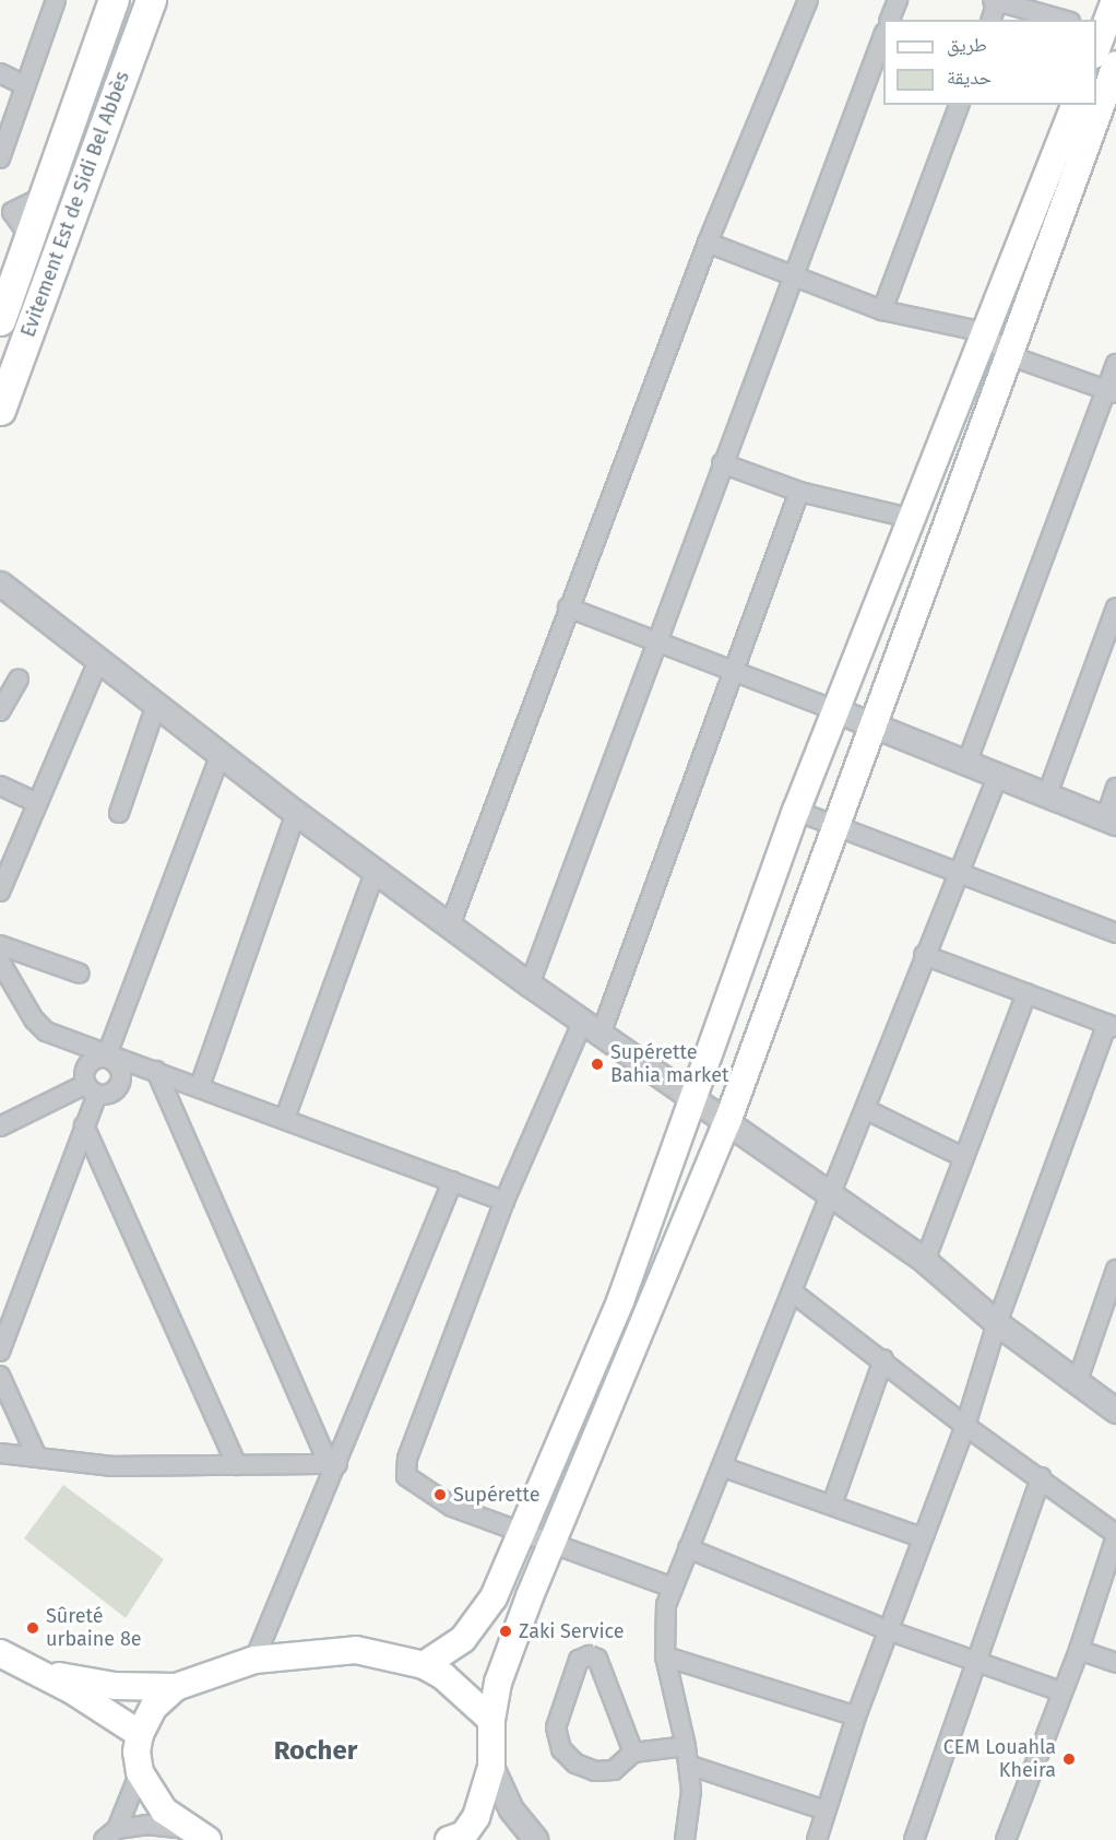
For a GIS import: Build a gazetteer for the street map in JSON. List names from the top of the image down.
{
  "streets": {
    "highway": ["Evitement Est de Sidi Bel Abbès"]
  },
  "districts": ["Rocher"],
  "places": [
    "Supérette Bahia market",
    "Supérette",
    "Sûreté urbaine 8e",
    "Zaki Service",
    "CEM Louahla Kheira"
  ],
  "legend": ["طريق", "حديقة"]
}
